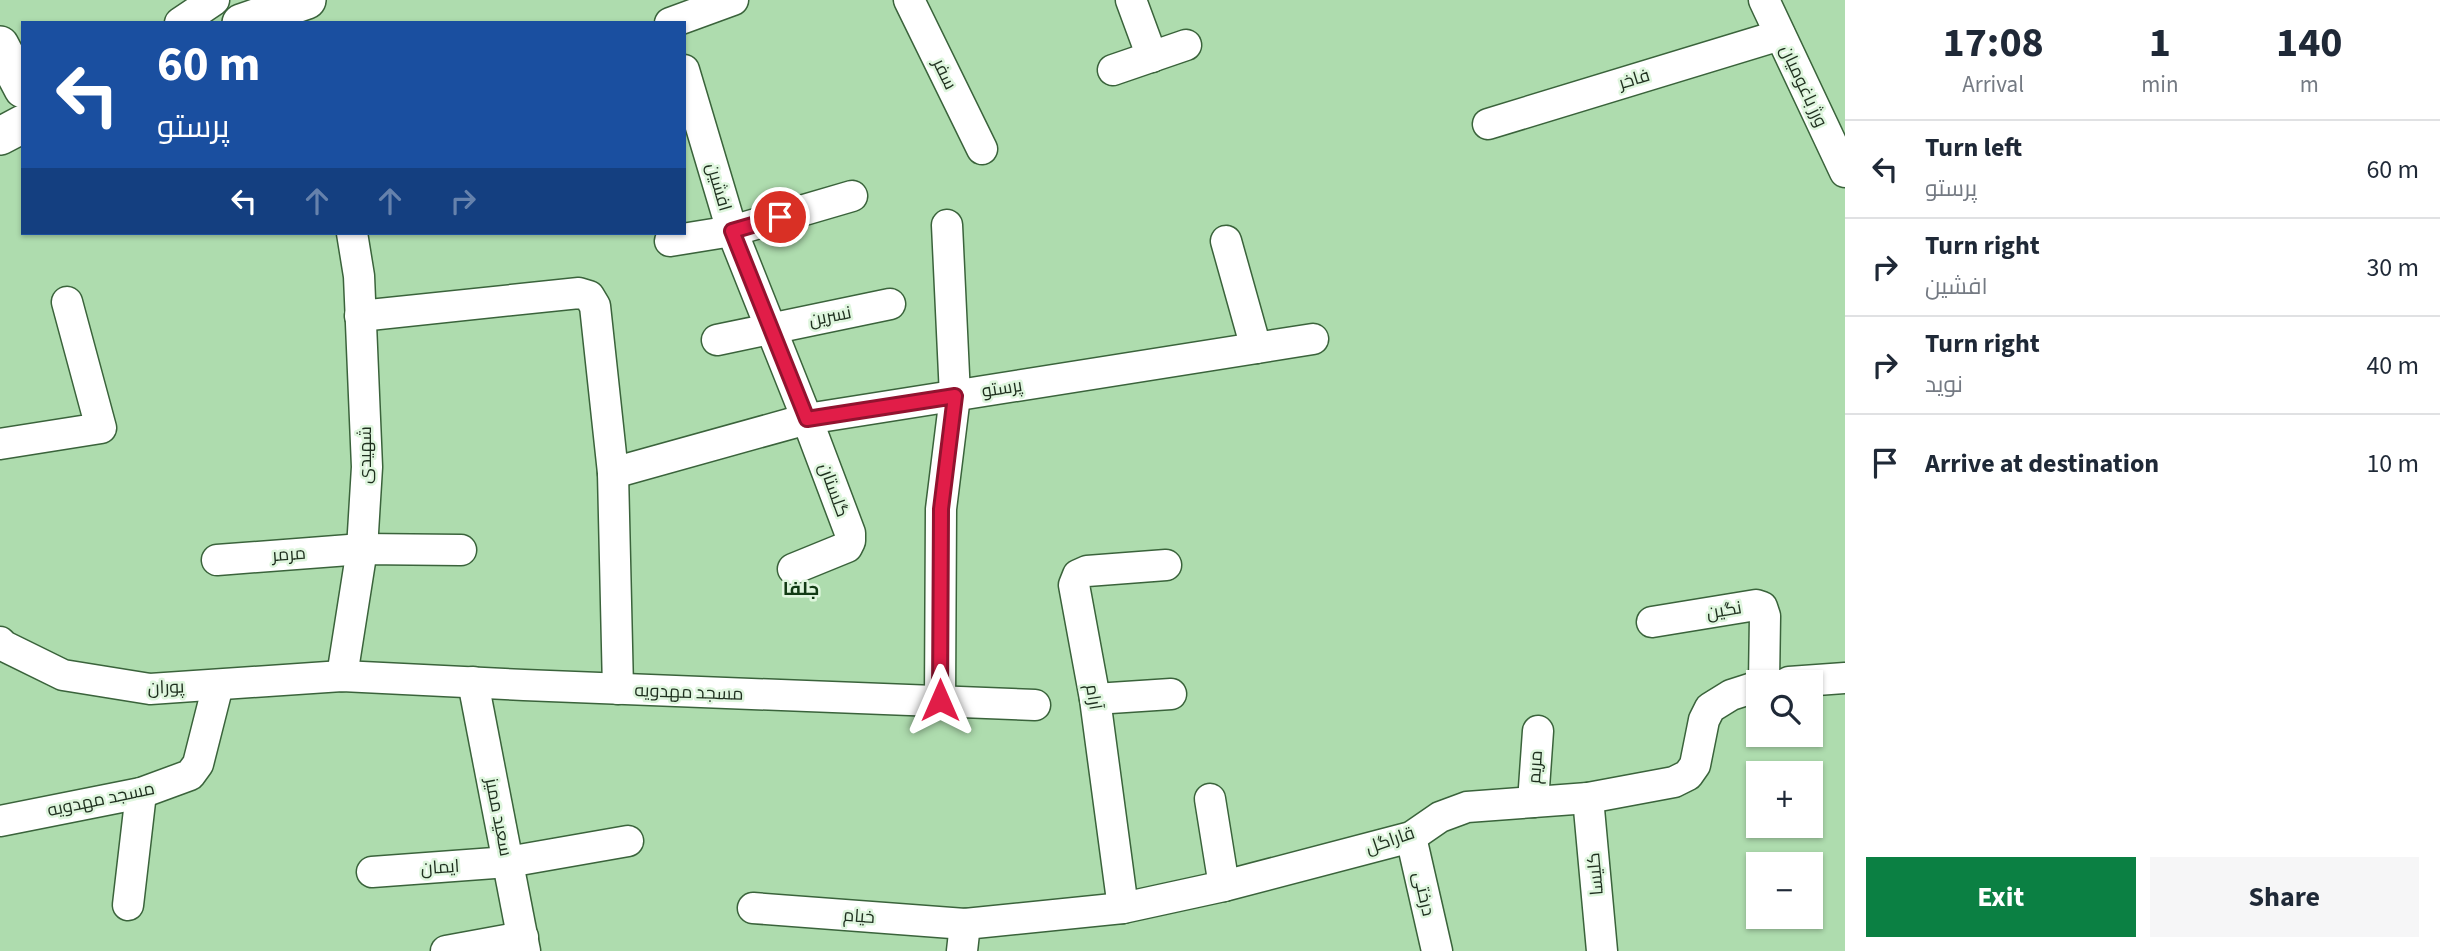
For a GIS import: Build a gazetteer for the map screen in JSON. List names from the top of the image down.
{
  "streets": {
    "street": [
      "سفر",
      "فاخر",
      "ورژ باغومیان",
      "افشین",
      "نسرین",
      "پرستو",
      "شهیدی",
      "گلستان",
      "مرمر",
      "نگین",
      "پوران",
      "مسجد مهدویه",
      "آرام",
      "مریم",
      "سعید ممیز",
      "قاراگل",
      "ایمان",
      "کلیسا",
      "درختی",
      "خیام"
    ]
  },
  "crossings": [
    ["فاخر", "ورژ باغومیان"],
    ["افشین", "نسرین"],
    ["افشین", "پرستو"],
    ["افشین", "گلستان"],
    ["پرستو", "گلستان"],
    ["شهیدی", "مرمر"],
    ["شهیدی", "پوران"],
    ["شهیدی", "مسجد مهدویه"],
    ["پوران", "مسجد مهدویه"],
    ["مسجد مهدویه", "سعید ممیز"],
    ["آرام", "قاراگل"],
    ["مریم", "قاراگل"],
    ["سعید ممیز", "ایمان"],
    ["قاراگل", "کلیسا"],
    ["قاراگل", "درختی"],
    ["قاراگل", "خیام"]
  ],
  "districts": ["جلفا"],
  "page": {
    "eta": [
      "17:08",
      "Arrival",
      "1",
      "min",
      "140",
      "m"
    ],
    "turn": ["60 m", "پرستو"],
    "list": [
      {
        "name": "Turn left",
        "note": "پرستو",
        "value": "60 m"
      },
      {
        "name": "Turn right",
        "note": "افشین",
        "value": "30 m"
      },
      {
        "name": "Turn right",
        "note": "نوید",
        "value": "40 m"
      },
      {
        "name": "Arrive at destination",
        "value": "10 m"
      }
    ],
    "map_buttons": ["+", "−"],
    "buttons": ["Exit", "Share"]
  }
}
